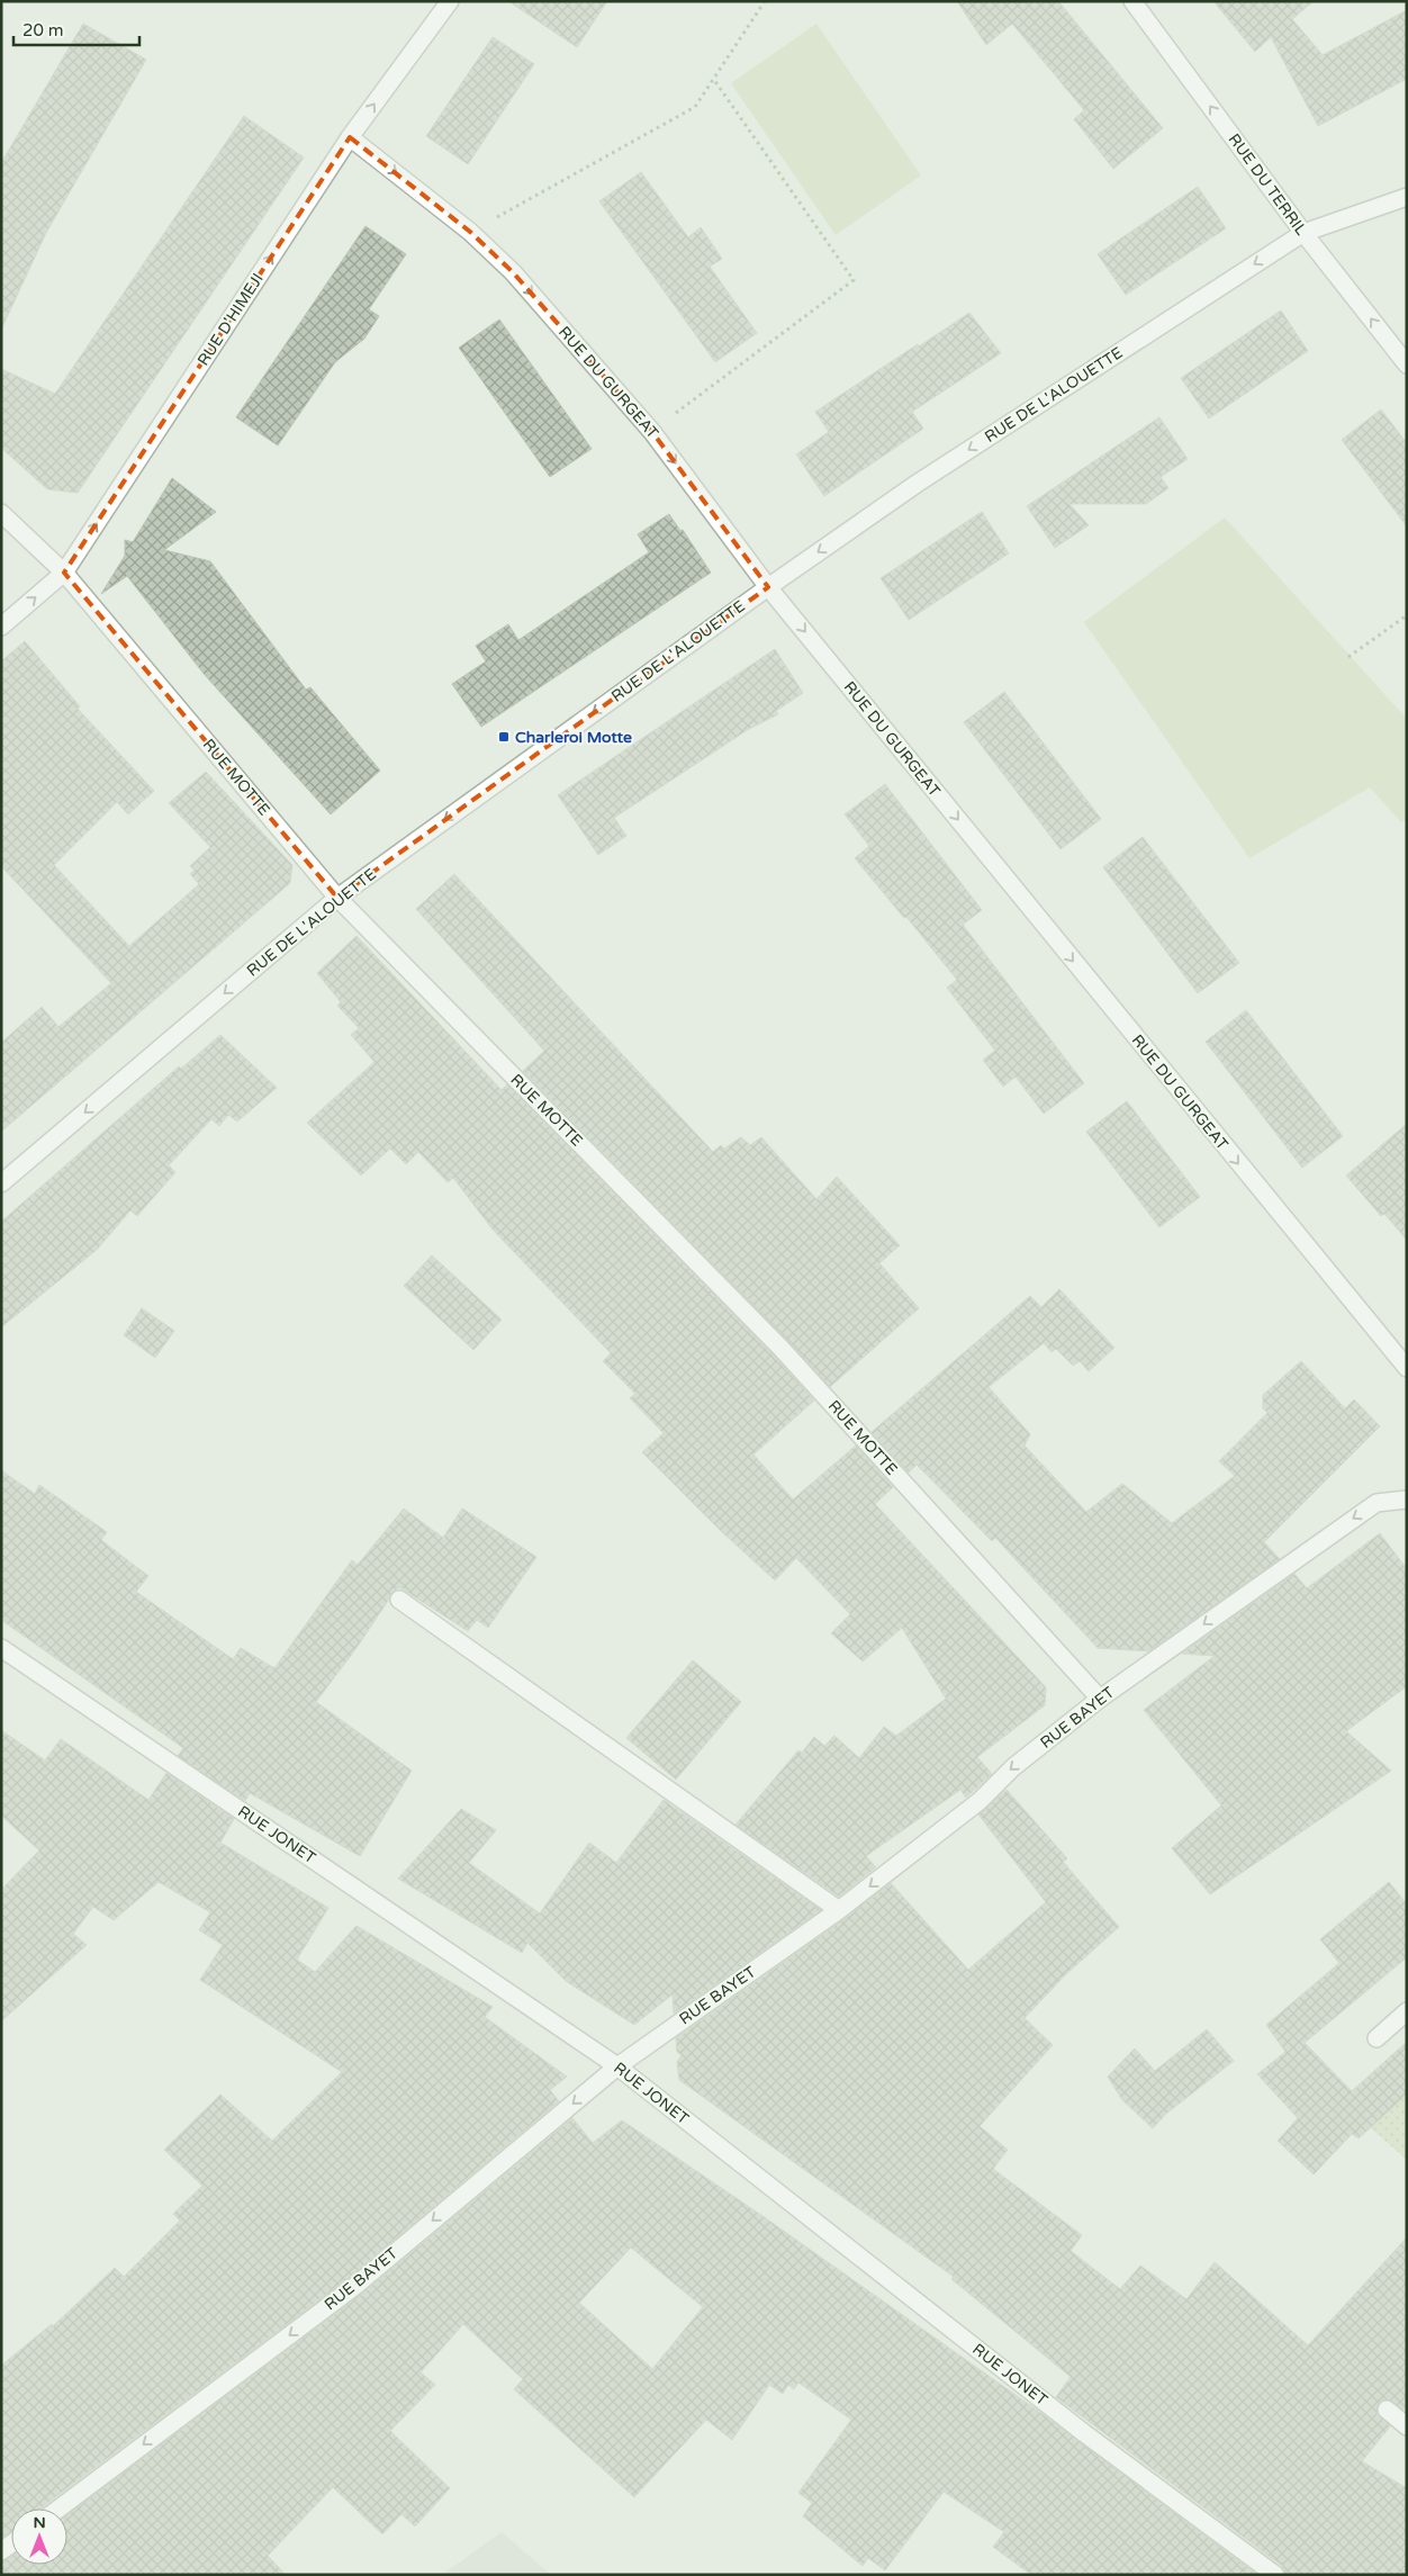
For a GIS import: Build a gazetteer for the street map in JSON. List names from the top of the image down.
{
  "streets": {
    "street": [
      "RUE DU TERRIL",
      "RUE D'HIMEJI",
      "RUE DU GURGEAT",
      "RUE DE L'ALOUETTE",
      "RUE MOTTE",
      "RUE BAYET",
      "RUE JONET"
    ]
  },
  "crossings": [
    ["RUE DU TERRIL", "RUE DE L'ALOUETTE"],
    ["RUE D'HIMEJI", "RUE DU GURGEAT"],
    ["RUE D'HIMEJI", "RUE MOTTE"],
    ["RUE DU GURGEAT", "RUE DE L'ALOUETTE"],
    ["RUE DE L'ALOUETTE", "RUE MOTTE"],
    ["RUE MOTTE", "RUE BAYET"],
    ["RUE BAYET", "RUE JONET"]
  ],
  "one_way": [
    "RUE DU TERRIL",
    "RUE D'HIMEJI",
    "RUE DU GURGEAT",
    "RUE DE L'ALOUETTE",
    "RUE BAYET"
  ],
  "places": {
    "transit": ["Charleroi Motte"]
  },
  "scale_bar": "20 m",
  "north": "top"
}
